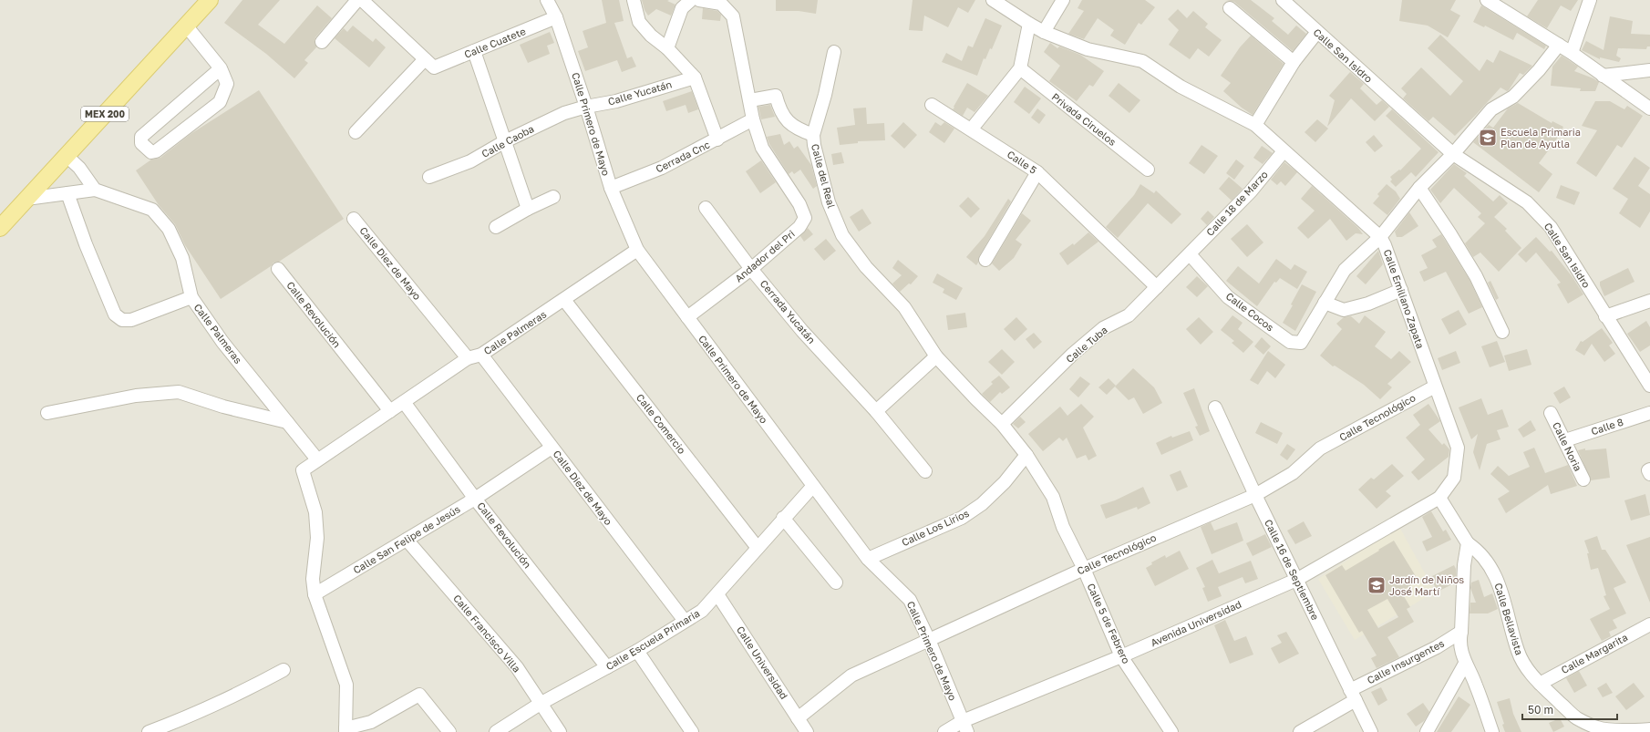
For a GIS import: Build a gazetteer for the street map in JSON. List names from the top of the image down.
{
  "streets": {
    "main road": ["MEX 200"],
    "street": [
      "Calle Cuatete",
      "Calle San Isidro",
      "Calle Yucatán",
      "Privada Ciruelos",
      "Calle Primero de Mayo",
      "Calle Caoba",
      "Cerrada Cnc",
      "Calle 5",
      "Calle del Real",
      "Calle 18 de Marzo",
      "Andador del Pri",
      "Calle Diez de Mayo",
      "Calle Emiliano Zapata",
      "Cerrada Yucatán",
      "Calle Cocos",
      "Calle Revolución",
      "Calle Palmeras",
      "Calle Tuba",
      "Calle Tecnológico",
      "Calle Comercio",
      "Calle 8",
      "Calle Noria",
      "Calle Los Lirios",
      "Calle San Felipe de Jesús",
      "Calle 16 de Septiembre",
      "Calle Bellavista",
      "Calle 5 de Febrero",
      "Avenida Universidad",
      "Calle Francisco Villa",
      "Calle Escuela Primaria",
      "Calle Margarita",
      "Calle Insurgentes",
      "Calle Universidad"
    ]
  },
  "crossings": [
    ["Calle Cuatete", "Calle Primero de Mayo"],
    ["Calle Yucatán", "Calle Primero de Mayo"],
    ["Calle Yucatán", "Calle Caoba"],
    ["Calle Primero de Mayo", "Calle Caoba"],
    ["Calle Primero de Mayo", "Cerrada Cnc"],
    ["Calle Primero de Mayo", "Andador del Pri"],
    ["Calle Primero de Mayo", "Calle Palmeras"],
    ["Calle Primero de Mayo", "Calle Tecnológico"],
    ["Calle Primero de Mayo", "Calle Los Lirios"],
    ["Calle Primero de Mayo", "Avenida Universidad"],
    ["Calle Primero de Mayo", "Calle Escuela Primaria"],
    ["Cerrada Cnc", "Andador del Pri"],
    ["Calle 5", "Calle Tuba"],
    ["Calle del Real", "Calle 5 de Febrero"],
    ["Calle 18 de Marzo", "Calle Emiliano Zapata"],
    ["Calle 18 de Marzo", "Calle Cocos"],
    ["Calle 18 de Marzo", "Calle Tuba"],
    ["Andador del Pri", "Cerrada Yucatán"],
    ["Calle Diez de Mayo", "Calle Palmeras"],
    ["Calle Diez de Mayo", "Calle San Felipe de Jesús"],
    ["Calle Diez de Mayo", "Calle Escuela Primaria"],
    ["Calle Emiliano Zapata", "Calle Tecnológico"],
    ["Calle Emiliano Zapata", "Avenida Universidad"],
    ["Calle Cocos", "Calle Tuba"],
    ["Calle Revolución", "Calle Palmeras"],
    ["Calle Revolución", "Calle San Felipe de Jesús"],
    ["Calle Revolución", "Calle Escuela Primaria"],
    ["Calle Palmeras", "Calle Comercio"],
    ["Calle Palmeras", "Calle San Felipe de Jesús"],
    ["Calle Tuba", "Calle 5 de Febrero"],
    ["Calle Tecnológico", "Calle 16 de Septiembre"],
    ["Calle Tecnológico", "Calle 5 de Febrero"],
    ["Calle Tecnológico", "Calle Universidad"],
    ["Calle Comercio", "Calle Escuela Primaria"],
    ["Calle 8", "Calle Noria"],
    ["Calle Los Lirios", "Calle 5 de Febrero"],
    ["Calle San Felipe de Jesús", "Calle Francisco Villa"],
    ["Calle 16 de Septiembre", "Avenida Universidad"],
    ["Calle 16 de Septiembre", "Calle Insurgentes"],
    ["Calle Bellavista", "Calle Margarita"],
    ["Calle 5 de Febrero", "Avenida Universidad"],
    ["Calle Francisco Villa", "Calle Escuela Primaria"],
    ["Calle Escuela Primaria", "Calle Universidad"]
  ],
  "places": {
    "school or university": ["Escuela Primaria Plan de Ayutla", "Jardín de Niños José Martí"]
  },
  "scale_bar": "50 m"
}
